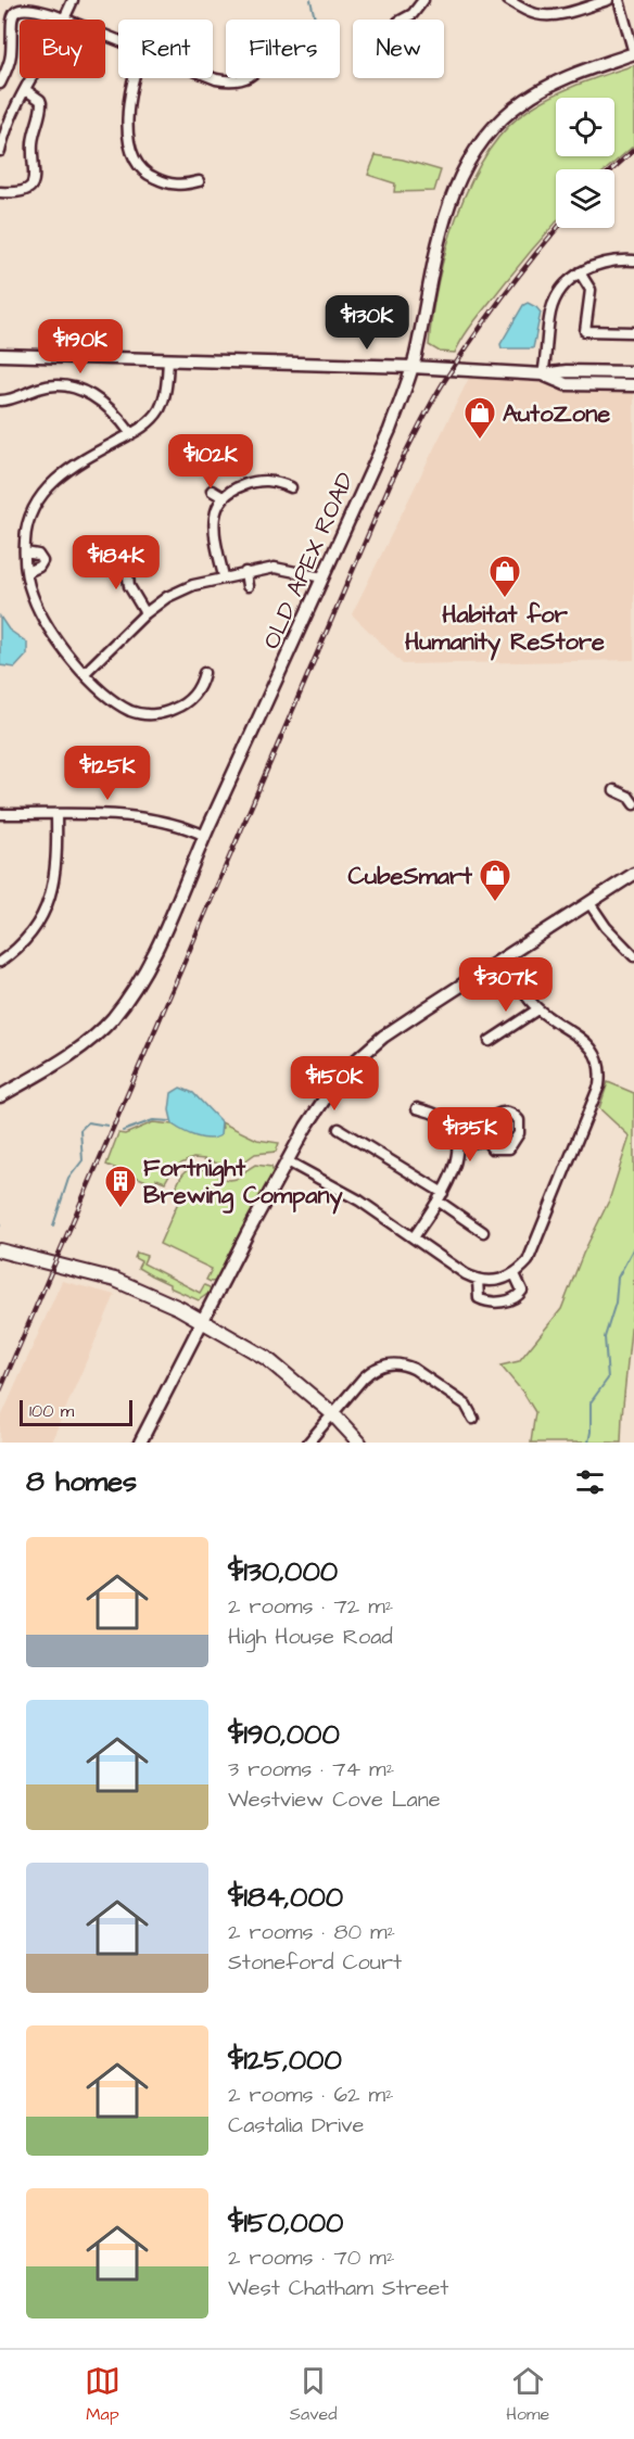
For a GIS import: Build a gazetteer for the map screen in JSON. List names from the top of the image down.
{
  "streets": {
    "main road": ["OLD APEX ROAD"]
  },
  "places": {
    "shop": ["AutoZone", "Habitat for Humanity ReStore", "CubeSmart"],
    "building": ["Fortnight Brewing Company"]
  },
  "scale_bar": "100 m",
  "page": {
    "chip": [
      "Buy",
      "Rent",
      "Filters",
      "New"
    ],
    "price": [
      "$130K",
      "$190K",
      "$102K",
      "$184K",
      "$125K",
      "$307K",
      "$150K",
      "$135K"
    ],
    "scale": "100 m",
    "heading": "8 homes",
    "list": [
      {
        "name": "$130,000",
        "note": "2 rooms · 72 m² · High House Road"
      },
      {
        "name": "$190,000",
        "note": "3 rooms · 74 m² · Westview Cove Lane"
      },
      {
        "name": "$184,000",
        "note": "2 rooms · 80 m² · Stoneford Court"
      },
      {
        "name": "$125,000",
        "note": "2 rooms · 62 m² · Castalia Drive"
      },
      {
        "name": "$150,000",
        "note": "2 rooms · 70 m² · West Chatham Street"
      }
    ],
    "tabs": ["Map", "Saved", "Home"]
  }
}
